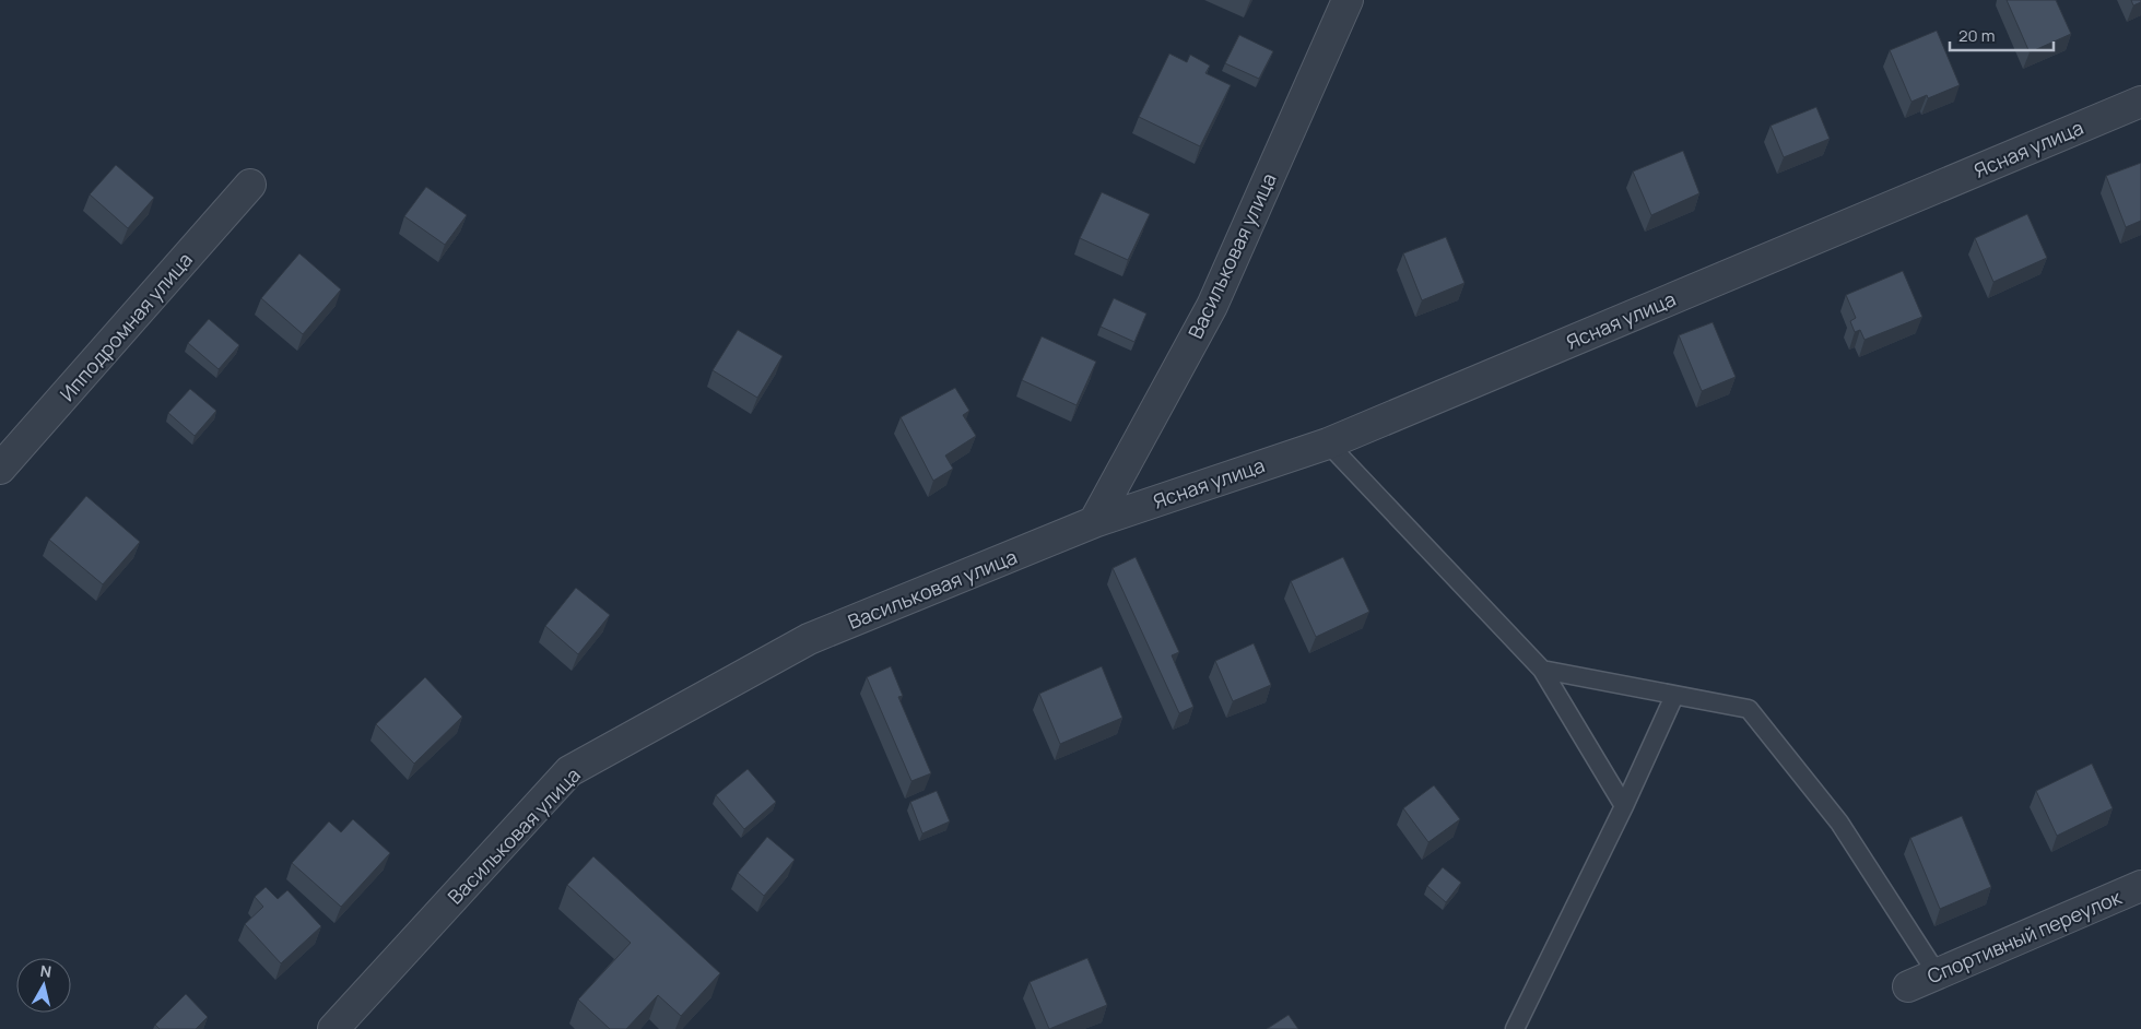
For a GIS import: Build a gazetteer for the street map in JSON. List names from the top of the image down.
{
  "streets": {
    "street": [
      "Ясная улица",
      "Васильковая улица",
      "Ипподромная улица",
      "Спортивный переулок"
    ]
  },
  "crossings": [
    ["Ясная улица", "Васильковая улица"]
  ],
  "scale_bar": "20 m",
  "north": "top"
}
